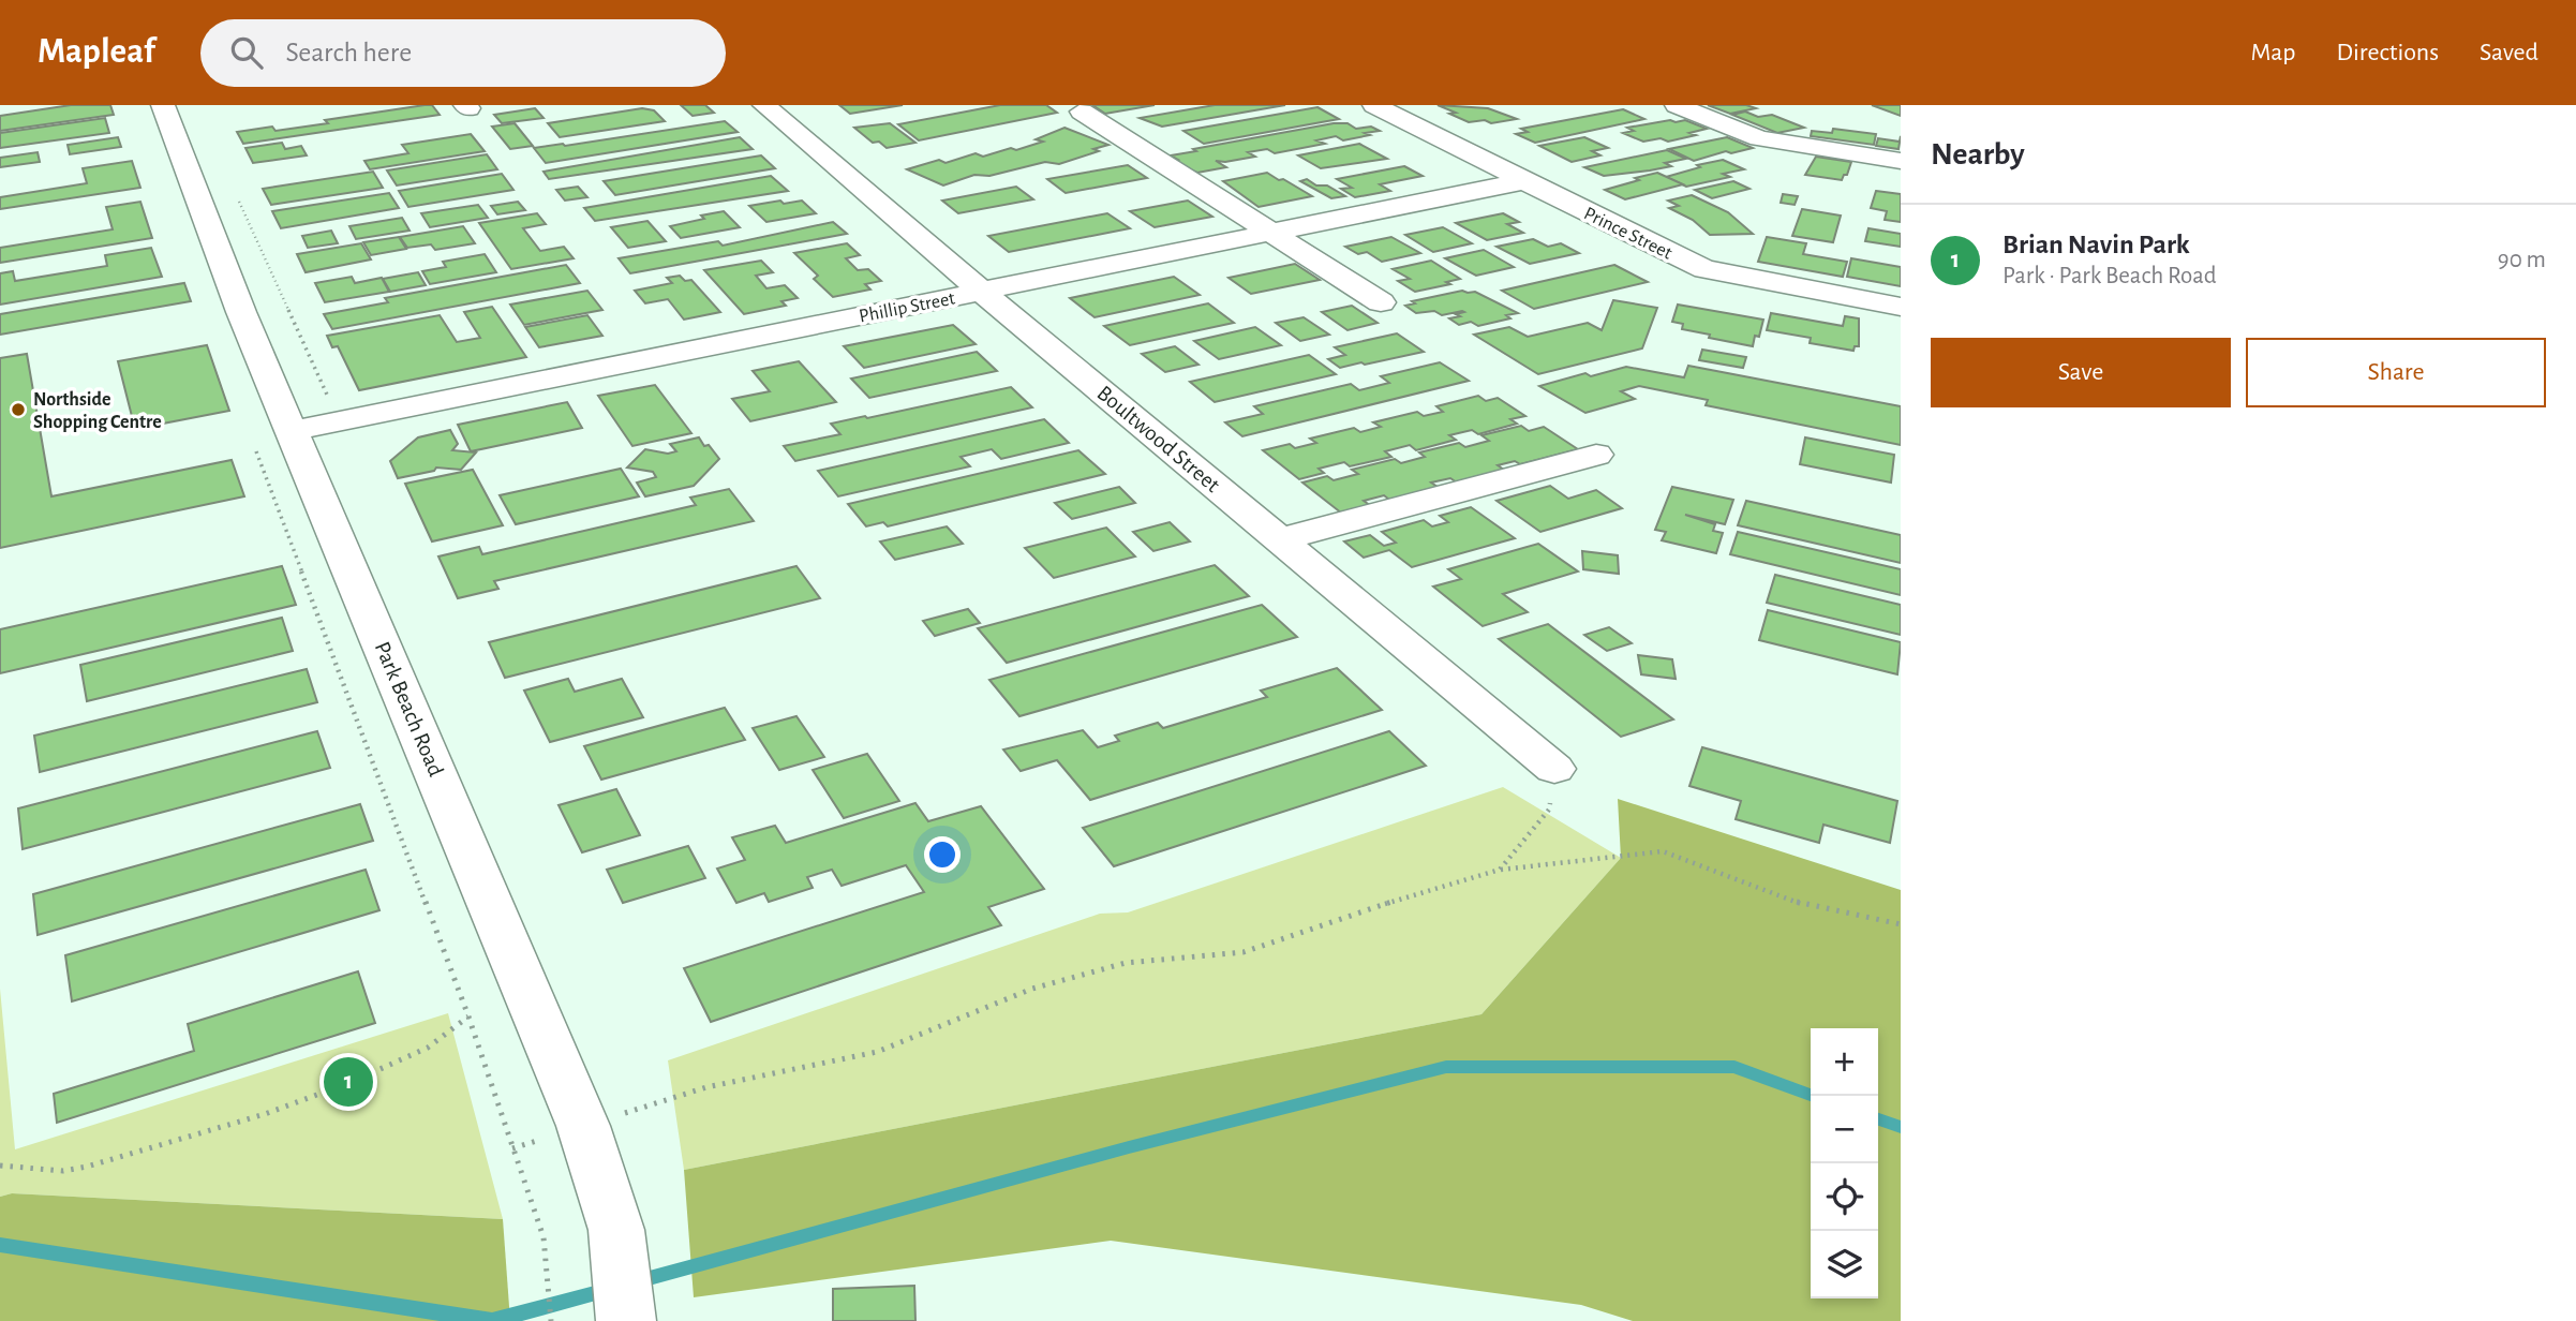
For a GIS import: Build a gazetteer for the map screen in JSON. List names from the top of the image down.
{
  "streets": {
    "street": [
      "Prince Street",
      "Phillip Street",
      "Boultwood Street",
      "Park Beach Road"
    ]
  },
  "crossings": [
    ["Prince Street", "Phillip Street"],
    ["Phillip Street", "Boultwood Street"],
    ["Phillip Street", "Park Beach Road"]
  ],
  "places": ["Northside Shopping Centre"],
  "page": {
    "header": "Mapleaf",
    "search": "Search here",
    "nav": ["Map", "Directions", "Saved"],
    "heading": "Nearby",
    "list": [
      {
        "mark": "1",
        "name": "Brian Navin Park",
        "note": "Park · Park Beach Road",
        "value": "90 m"
      }
    ],
    "buttons": ["Save", "Share"],
    "map_buttons": ["+", "−"],
    "pins": "1"
  }
}
